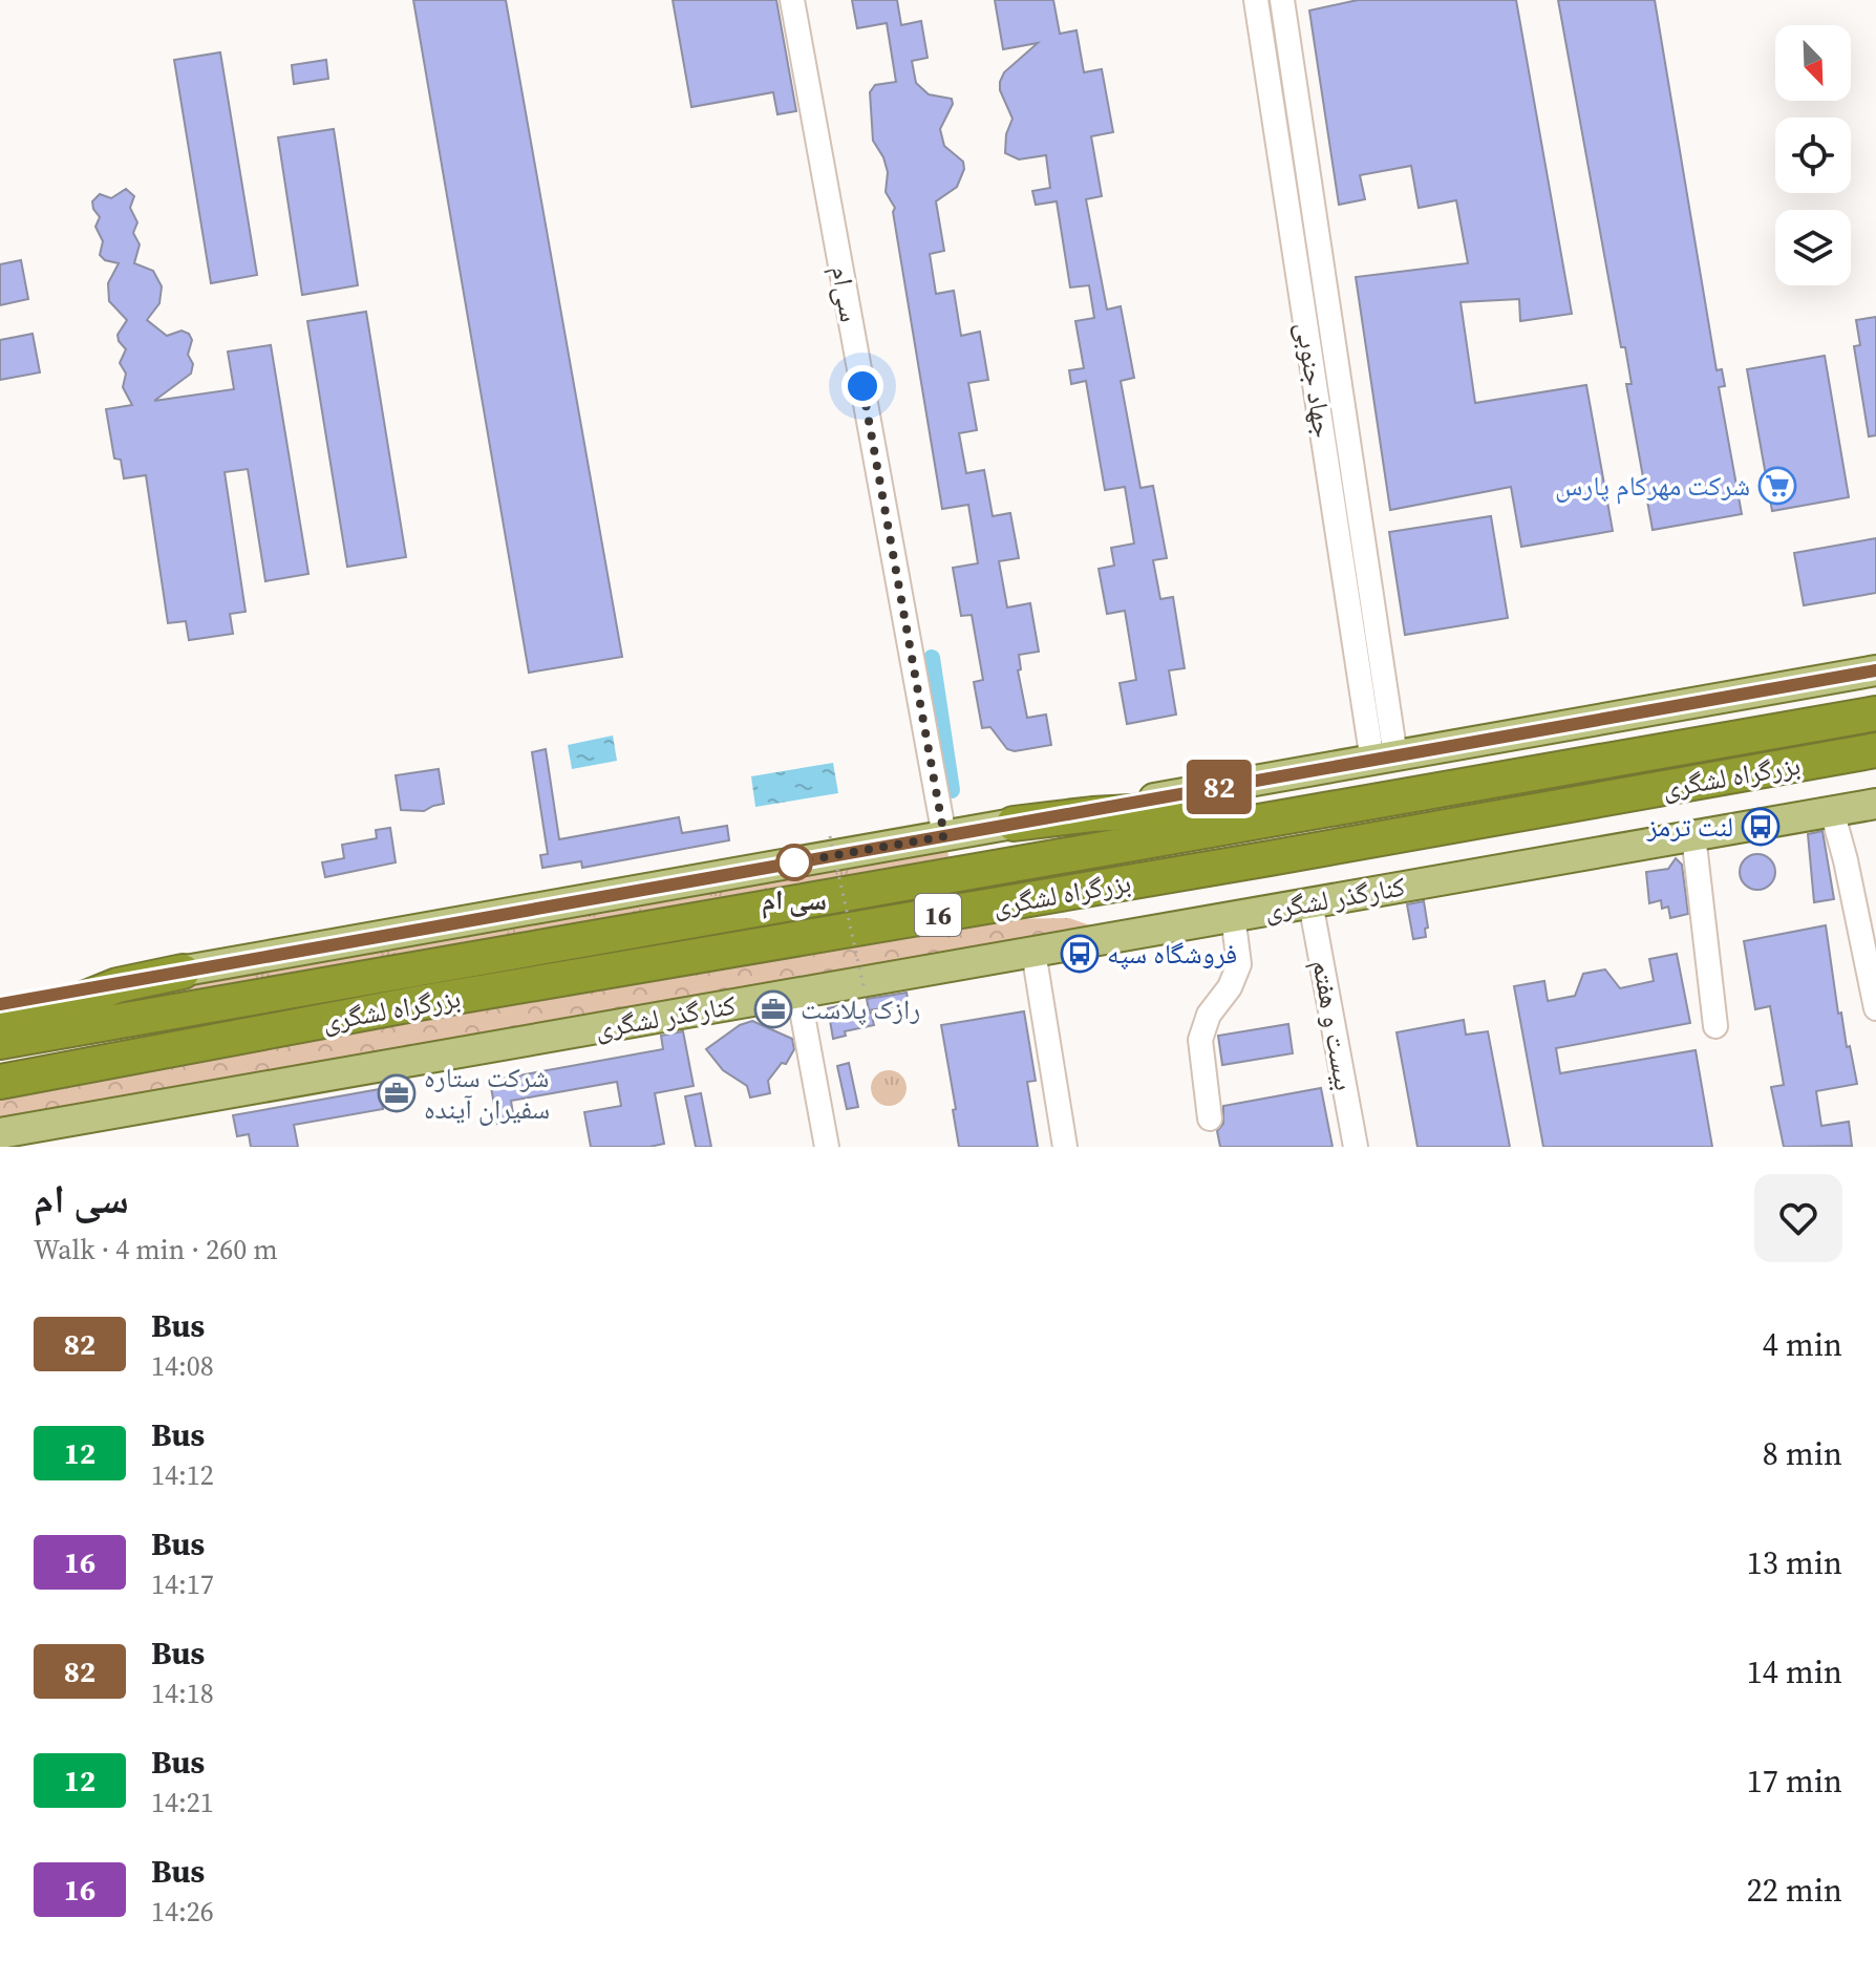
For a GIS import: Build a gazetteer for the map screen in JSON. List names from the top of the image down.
{
  "streets": {
    "highway": ["بزرگراه لشگری", "16"],
    "main road": ["کنارگذر لشگری"],
    "street": ["سی‌ام", "جهاد جنوبی", "بیست و هفتم"]
  },
  "crossings": [
    ["کنارگذر لشگری", "بیست و هفتم"]
  ],
  "places": {
    "supermarket": ["شرکت مهرکام پارس"],
    "bus stop": ["لنت ترمز", "فروشگاه سپه"],
    "other": ["سی ام"],
    "office": ["رازک پلاست", "شرکت ستاره سفیران آینده"]
  },
  "lines": ["bus line 82"],
  "north": "bottom right",
  "page": {
    "on_map": "82",
    "heading": ["سی ام", "Walk · 4 min · 260 m"],
    "list": [
      {
        "mark": "82",
        "name": "Bus",
        "note": "14:08",
        "value": "4 min"
      },
      {
        "mark": "12",
        "name": "Bus",
        "note": "14:12",
        "value": "8 min"
      },
      {
        "mark": "16",
        "name": "Bus",
        "note": "14:17",
        "value": "13 min"
      },
      {
        "mark": "82",
        "name": "Bus",
        "note": "14:18",
        "value": "14 min"
      },
      {
        "mark": "12",
        "name": "Bus",
        "note": "14:21",
        "value": "17 min"
      },
      {
        "mark": "16",
        "name": "Bus",
        "note": "14:26",
        "value": "22 min"
      }
    ]
  }
}
